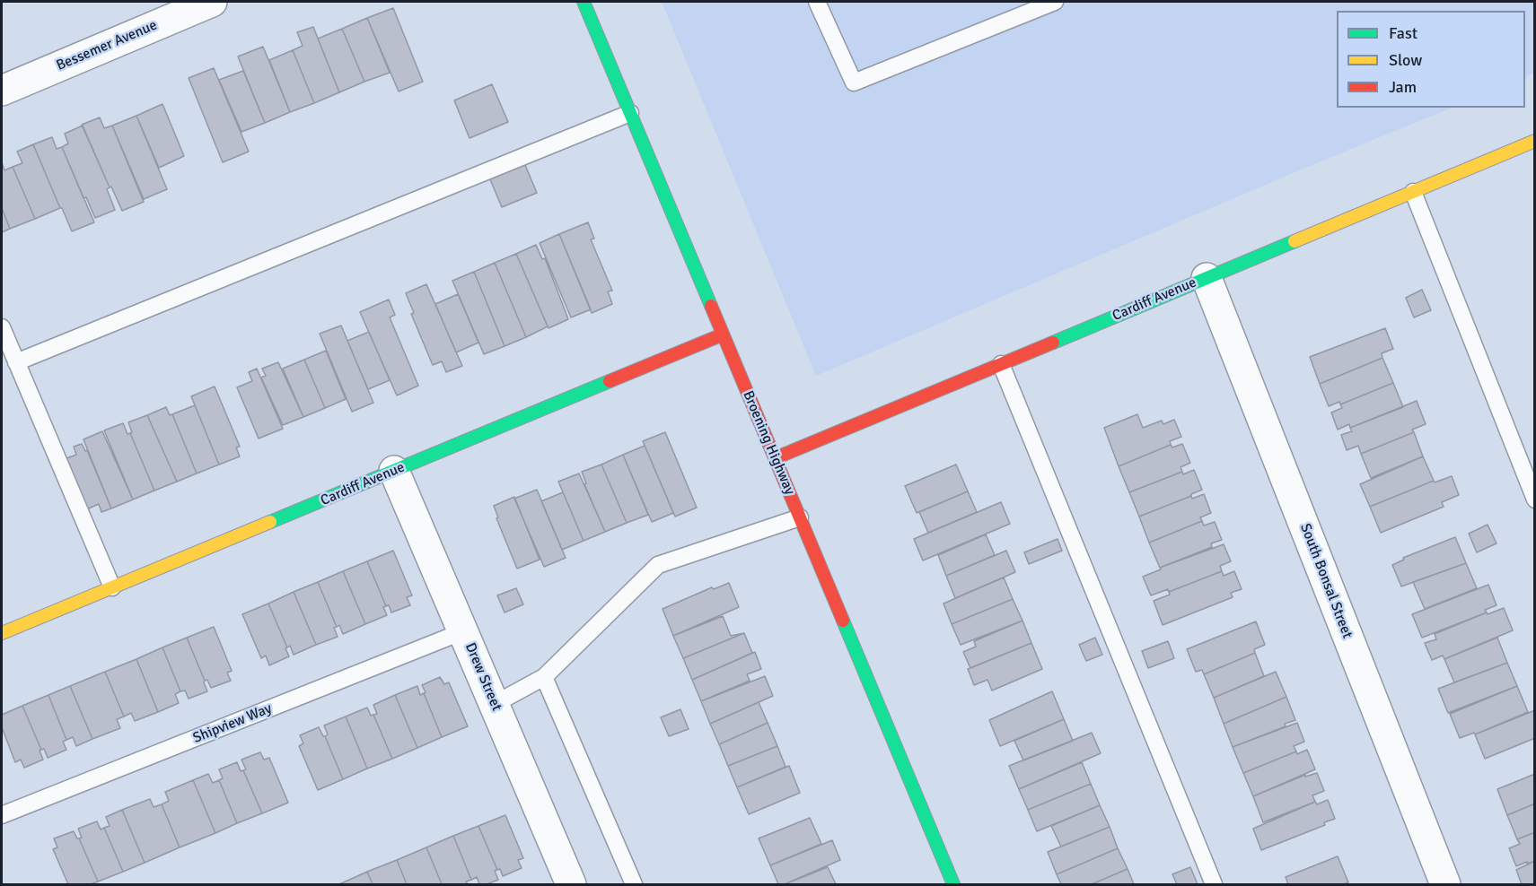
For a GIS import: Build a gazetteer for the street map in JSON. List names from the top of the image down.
{
  "streets": {
    "street": [
      "Bessemer Avenue",
      "Cardiff Avenue",
      "Broening Highway",
      "South Bonsal Street",
      "Drew Street"
    ],
    "lane": ["Shipview Way"]
  },
  "crossings": [
    ["Cardiff Avenue", "Broening Highway"],
    ["Cardiff Avenue", "South Bonsal Street"],
    ["Cardiff Avenue", "Drew Street"],
    ["Drew Street", "Shipview Way"]
  ],
  "legend": ["Fast", "Slow", "Jam"]
}
